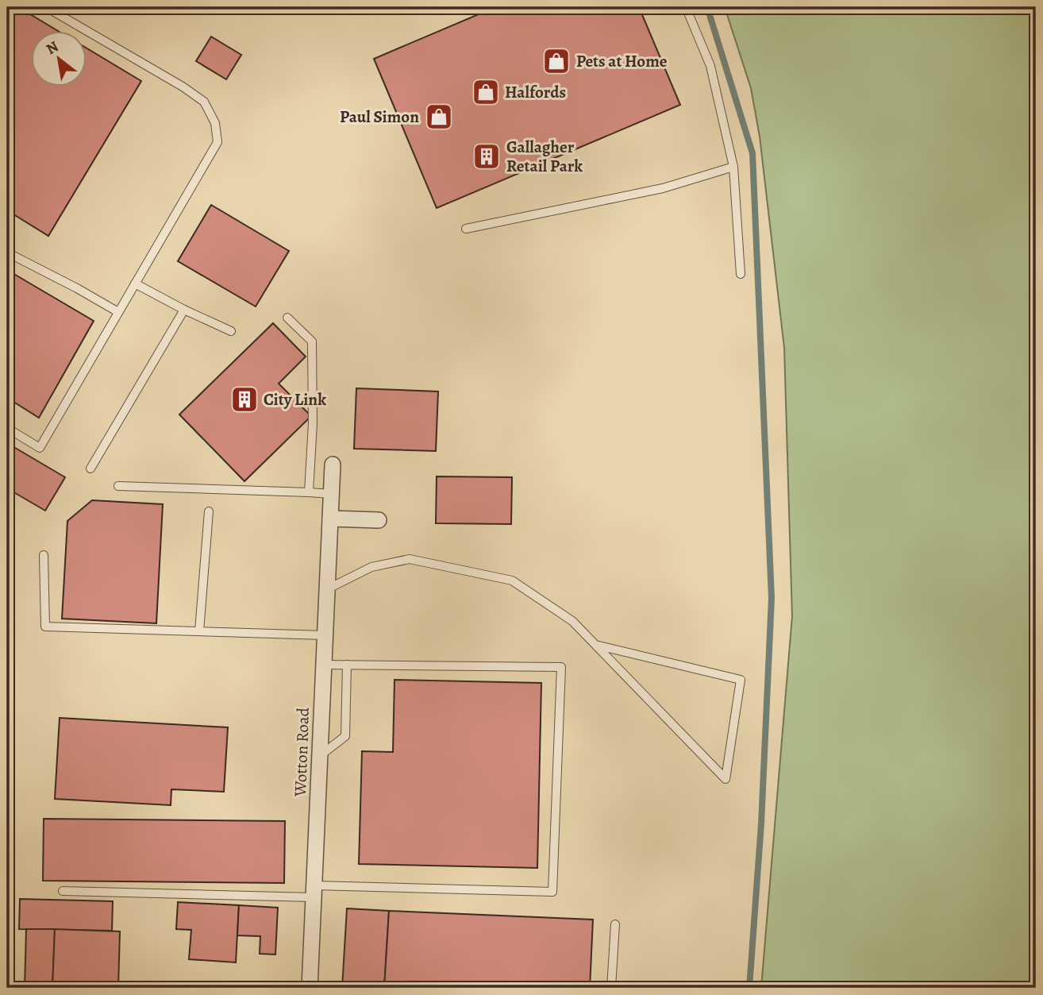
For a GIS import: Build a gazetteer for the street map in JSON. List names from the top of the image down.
{
  "streets": {
    "street": ["Wotton Road"]
  },
  "places": {
    "shop": ["Pets at Home", "Halfords", "Paul Simon"],
    "building": ["Gallagher Retail Park", "City Link"]
  },
  "north": "top left"
}
